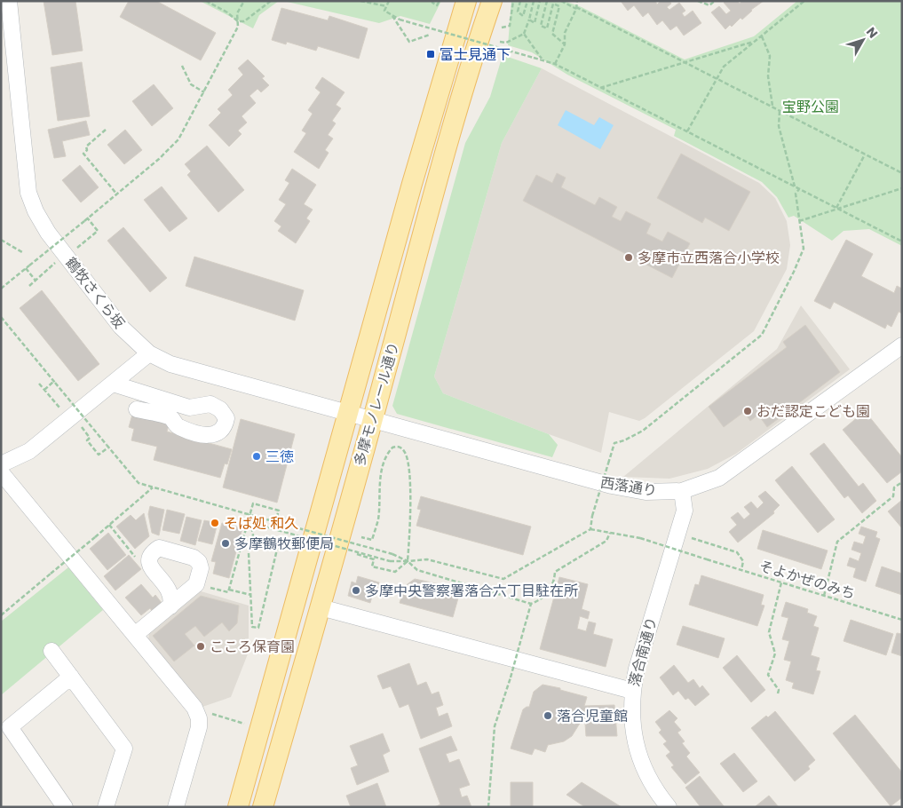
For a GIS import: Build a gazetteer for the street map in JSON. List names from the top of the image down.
{
  "streets": {
    "main road": ["多摩モノレール通り"],
    "street": ["鶴牧さくら坂", "西落通り", "落合南通り"],
    "path": ["そよかぜのみち"]
  },
  "crossings": [
    ["鶴牧さくら坂", "多摩モノレール通り"],
    ["鶴牧さくら坂", "西落通り"],
    ["多摩モノレール通り", "西落通り"],
    ["西落通り", "落合南通り"]
  ],
  "parks": ["宝野公園"],
  "places": {
    "transit": ["富士見通下"],
    "other": [
      "多摩市立西落合小学校",
      "おだ認定こども園",
      "三徳",
      "そば処 和久",
      "多摩鶴牧郵便局",
      "多摩中央警察署落合六丁目駐在所",
      "こころ保育園",
      "落合児童館"
    ]
  },
  "north": "top right"
}
